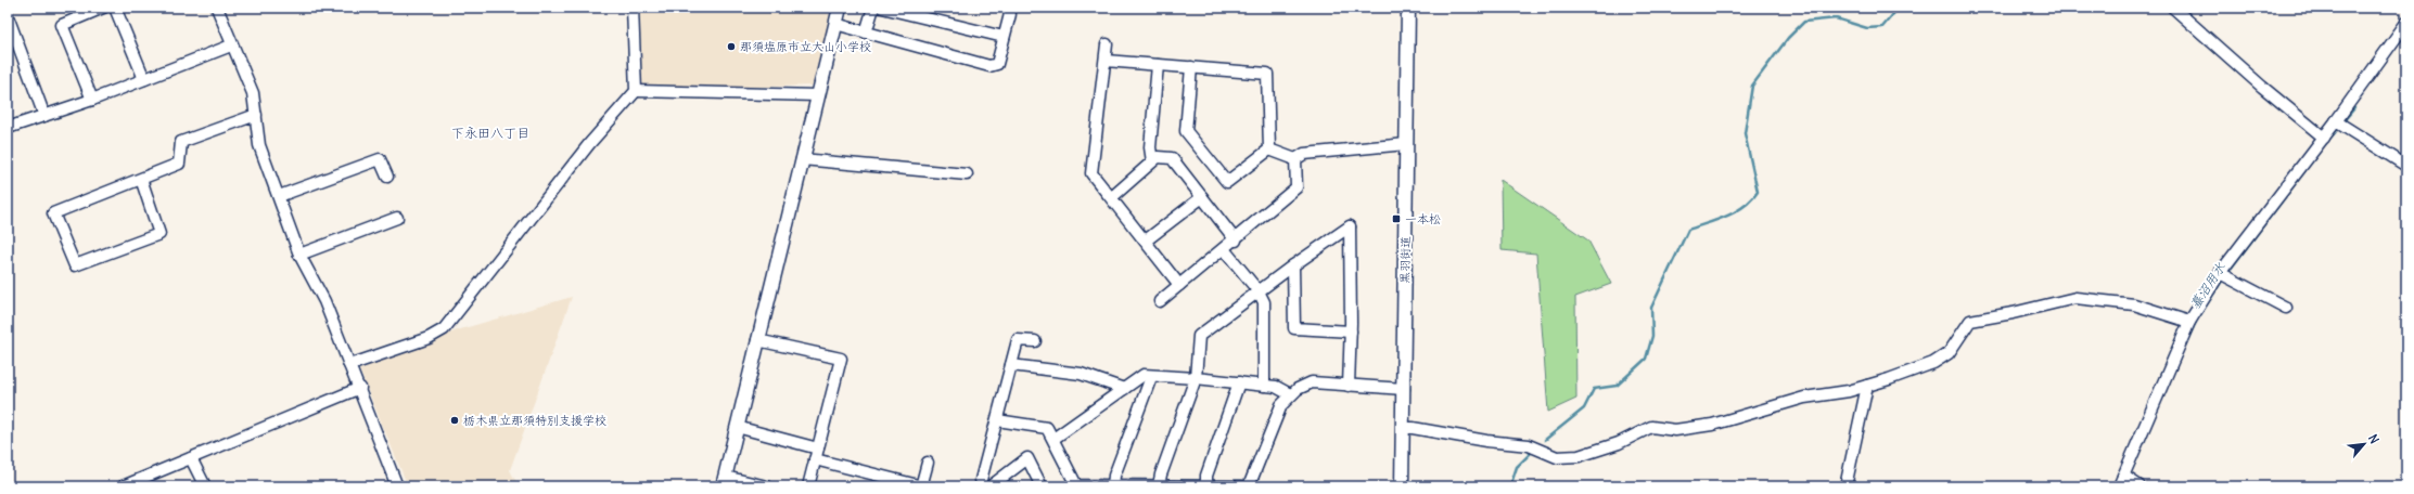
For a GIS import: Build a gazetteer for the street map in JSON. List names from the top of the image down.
{
  "streets": {
    "street": ["黒羽街道"]
  },
  "districts": ["下永田八丁目"],
  "water": ["蟇沼用水"],
  "places": {
    "other": ["那須塩原市立大山小学校", "栃木県立那須特別支援学校"],
    "transit": ["一本松"]
  },
  "north": "top right"
}
